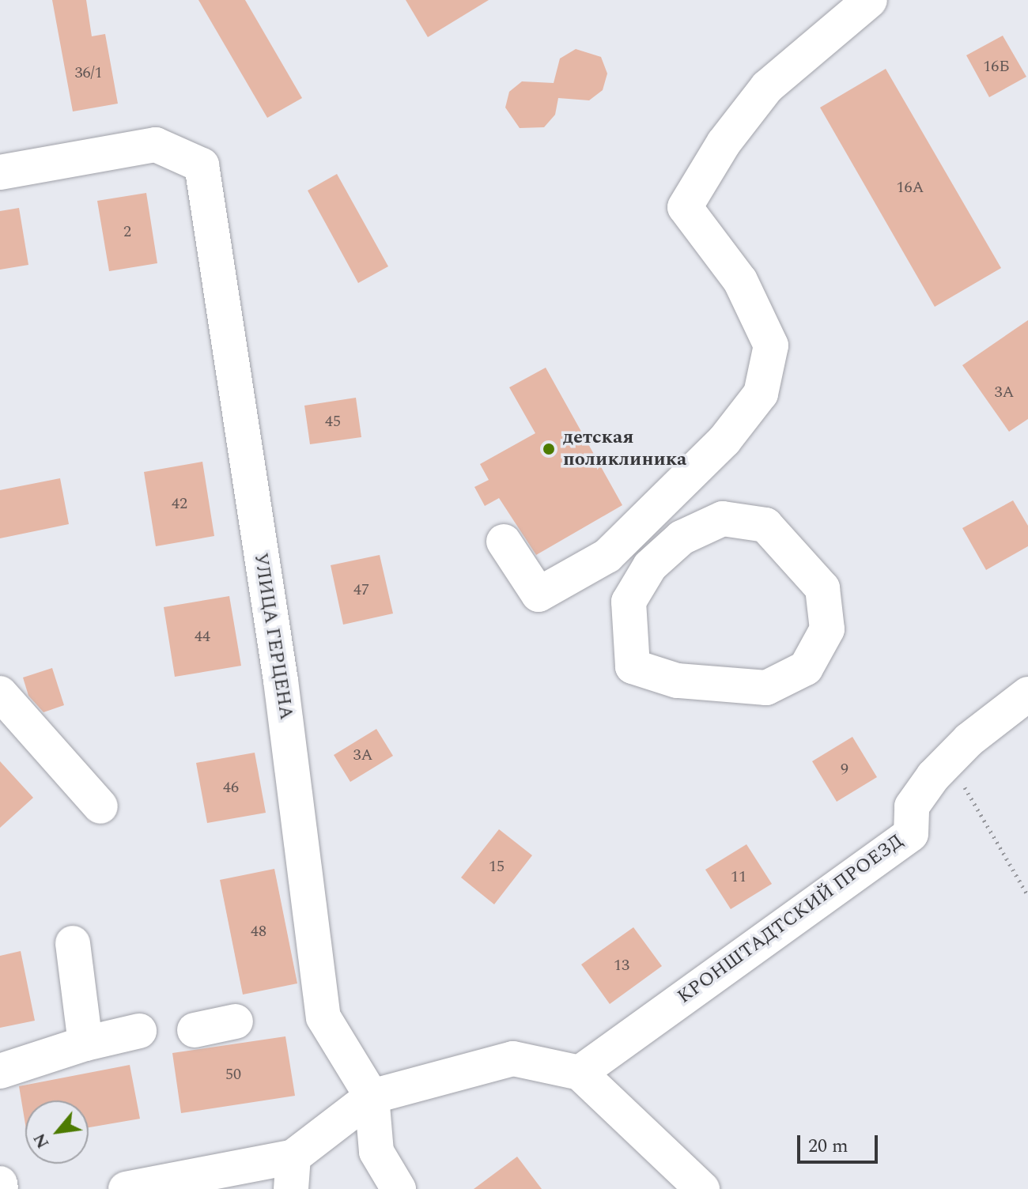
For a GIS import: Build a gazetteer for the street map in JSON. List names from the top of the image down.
{
  "streets": {
    "street": ["УЛИЦА ГЕРЦЕНА", "КРОНШТАДТСКИЙ ПРОЕЗД"]
  },
  "places": ["детская поликлиника"],
  "house_numbers": [
    "16Б",
    "36/1",
    "16А",
    "2",
    "3А",
    "45",
    "42",
    "47",
    "44",
    "3А",
    "9",
    "46",
    "15",
    "11",
    "48",
    "13",
    "50"
  ],
  "scale_bar": "20 m",
  "north": "bottom left"
}
